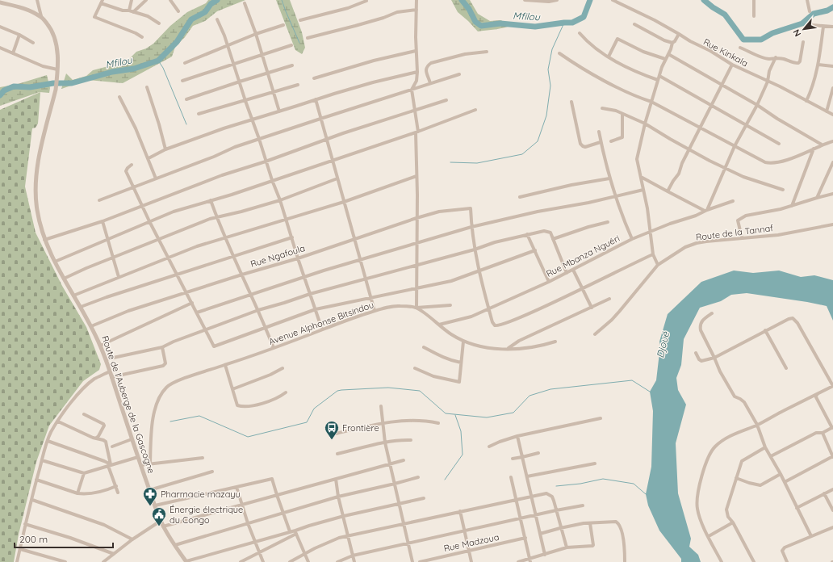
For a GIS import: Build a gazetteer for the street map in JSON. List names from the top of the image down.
{
  "streets": {
    "street": [
      "Rue Kinkala",
      "Route de la Tannaf",
      "Rue Ngafoula",
      "Rue Mbanza Nguéri",
      "Avenue Alphonse Bitsindou",
      "Route de l'Auberge de la Gascogne",
      "Rue Madzoua"
    ]
  },
  "crossings": [
    ["Rue Ngafoula", "Route de l'Auberge de la Gascogne"]
  ],
  "water": ["Mfilou", "Djoué"],
  "places": {
    "bus stop": ["Frontière"],
    "pharmacy": ["Pharmacie mazayu"],
    "public building": ["Énergie électrique du Congo"]
  },
  "scale_bar": "200 m",
  "north": "bottom left"
}
